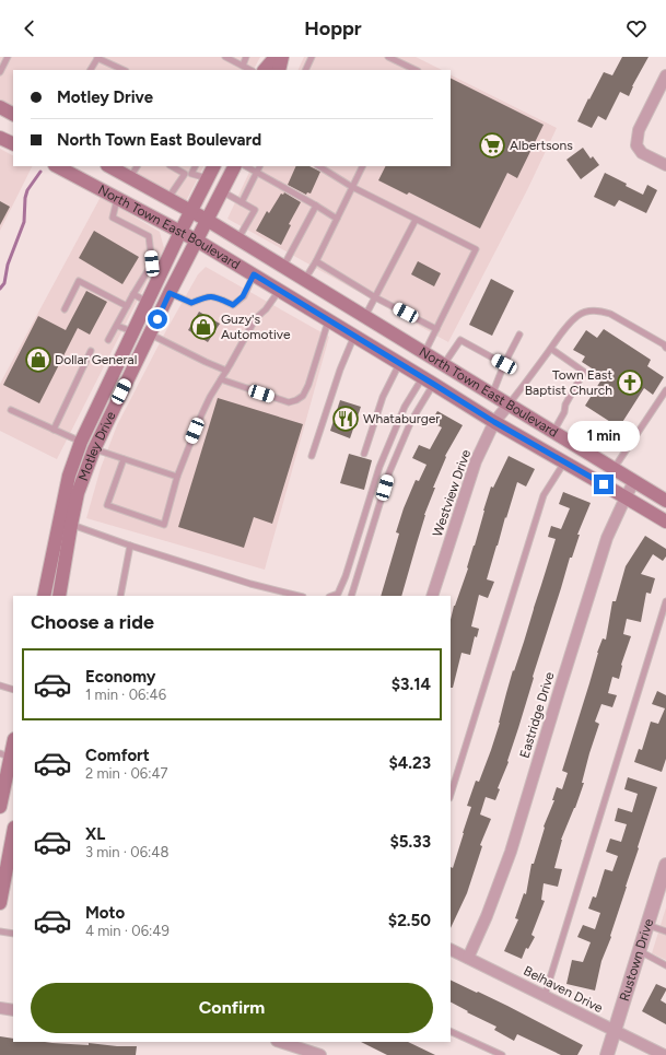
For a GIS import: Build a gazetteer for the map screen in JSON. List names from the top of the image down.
{
  "streets": {
    "main road": ["North Town East Boulevard", "Motley Drive"],
    "street": [
      "Westview Drive",
      "Eastridge Drive",
      "Rustown Drive",
      "Belhaven Drive"
    ]
  },
  "crossings": [
    ["North Town East Boulevard", "Motley Drive"],
    ["North Town East Boulevard", "Westview Drive"],
    ["North Town East Boulevard", "Eastridge Drive"],
    ["Eastridge Drive", "Belhaven Drive"],
    ["Rustown Drive", "Belhaven Drive"]
  ],
  "places": {
    "supermarket": ["Albertsons"],
    "shop": ["Guzy's Automotive", "Dollar General"],
    "church": ["Town East Baptist Church"],
    "restaurant": ["Whataburger"]
  },
  "page": {
    "header": "Hoppr",
    "banner": ["Motley Drive", "North Town East Boulevard"],
    "bubble": "1 min",
    "heading": "Choose a ride",
    "list": [
      {
        "name": "Economy",
        "note": "1 min · 06:46",
        "value": "$3.14"
      },
      {
        "name": "Comfort",
        "note": "2 min · 06:47",
        "value": "$4.23"
      },
      {
        "name": "XL",
        "note": "3 min · 06:48",
        "value": "$5.33"
      },
      {
        "name": "Moto",
        "note": "4 min · 06:49",
        "value": "$2.50"
      }
    ],
    "buttons": "Confirm"
  }
}
